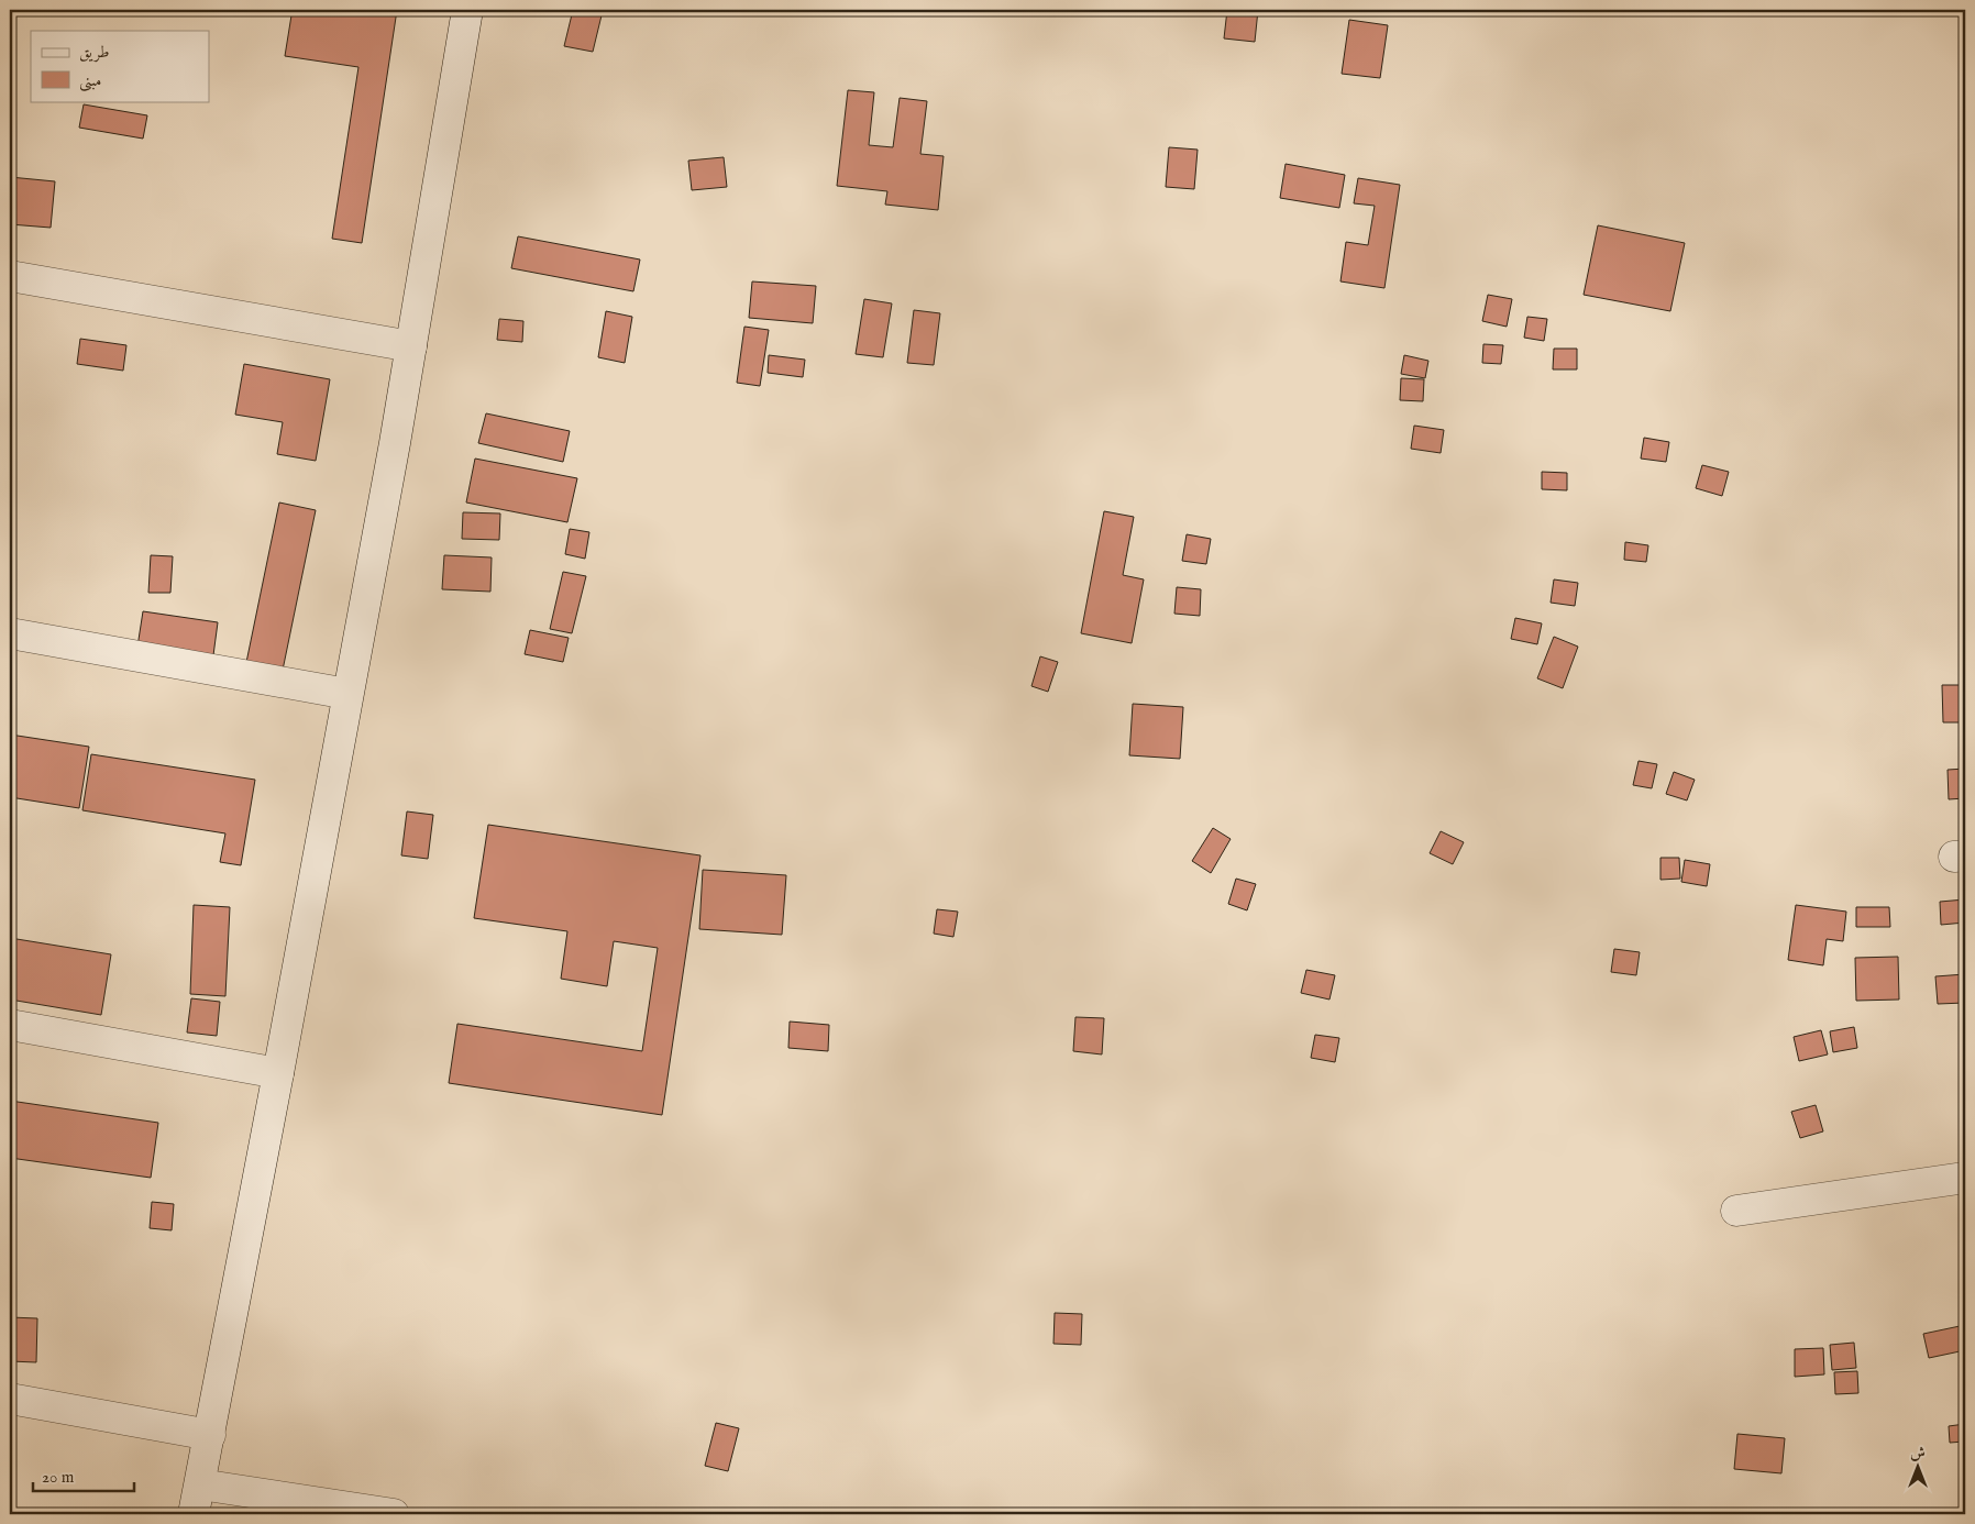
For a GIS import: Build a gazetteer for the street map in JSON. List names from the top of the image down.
{
  "legend": ["طريق", "مبنى"],
  "scale_bar": "20 m",
  "north": "top"
}
